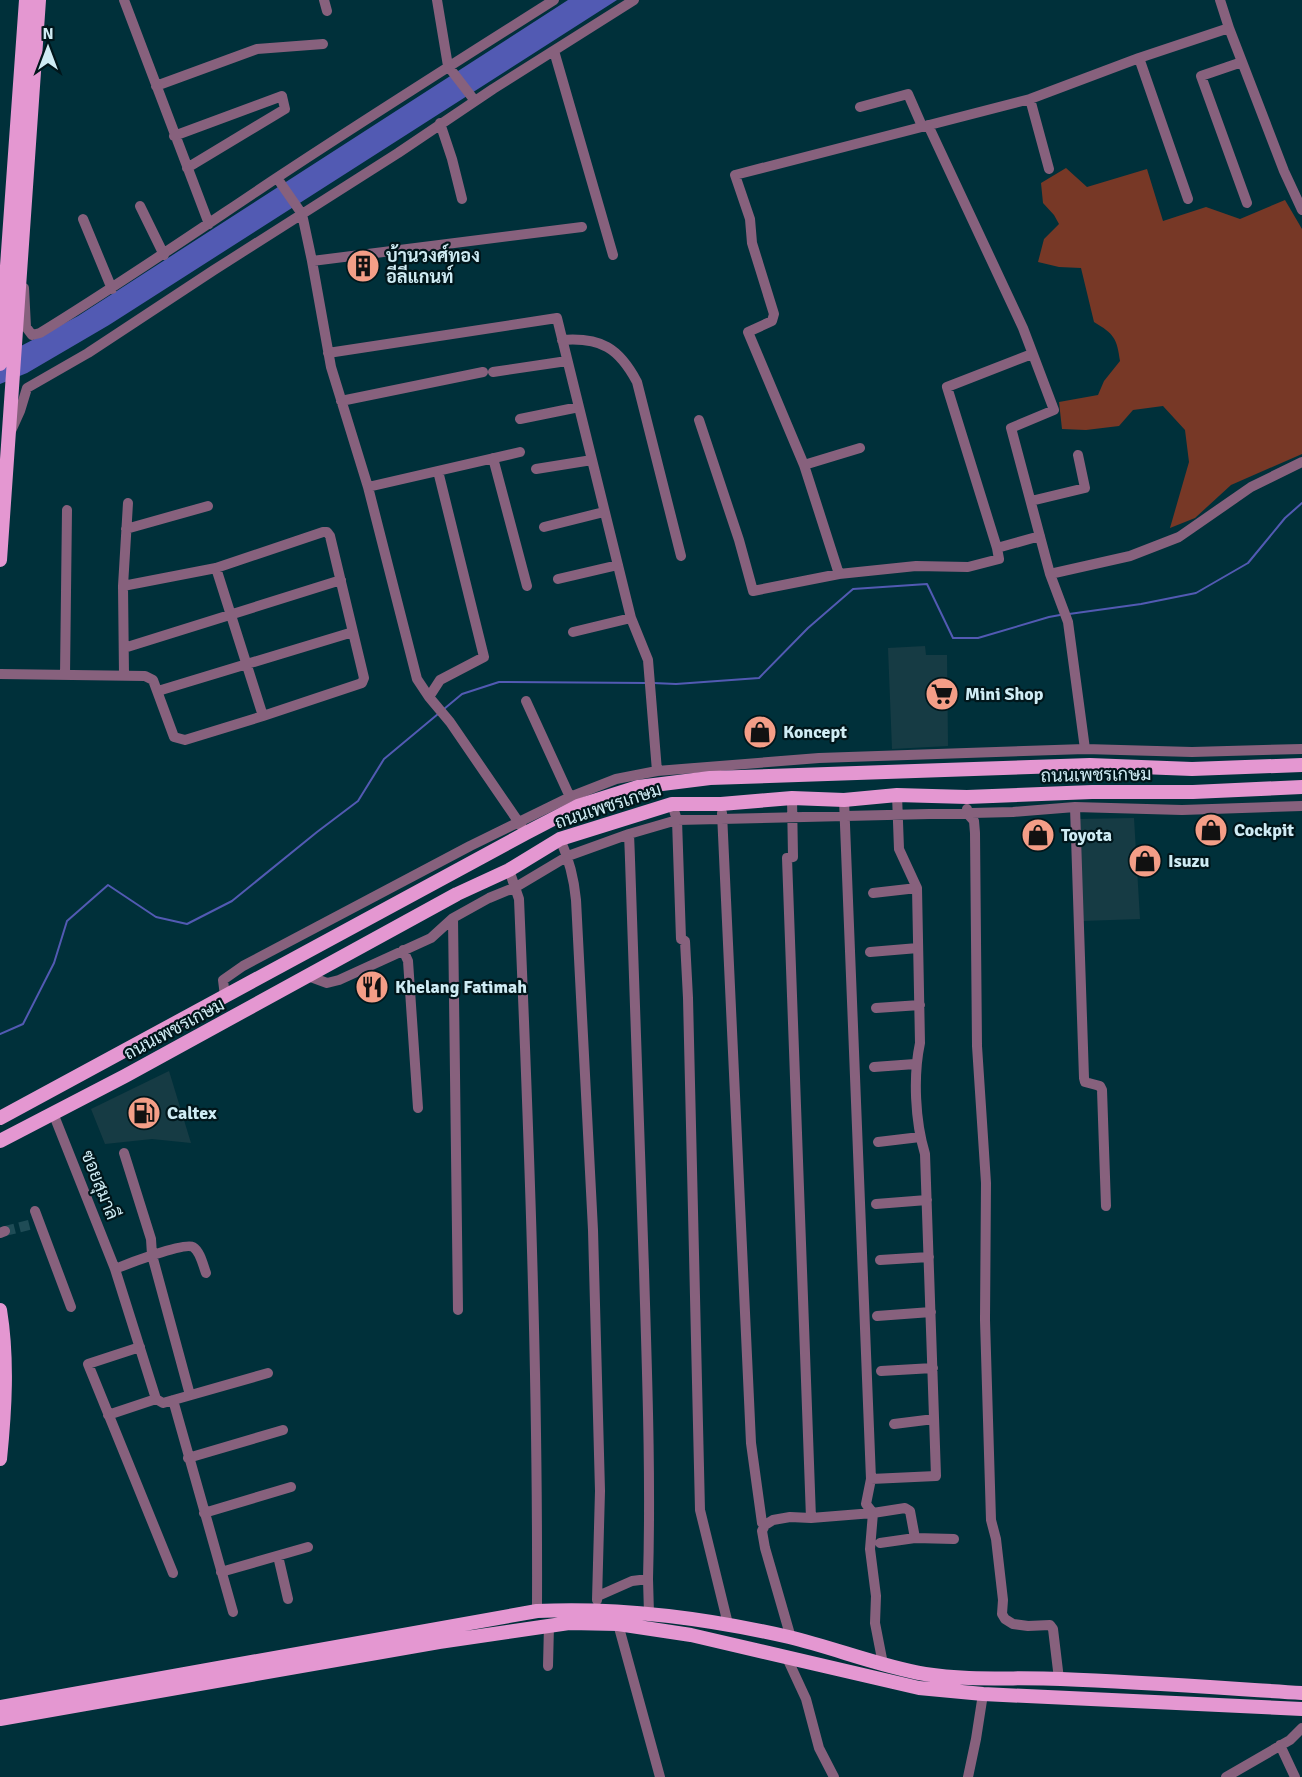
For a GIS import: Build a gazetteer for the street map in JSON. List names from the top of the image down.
{
  "streets": {
    "main road": ["ถนนเพชรเกษม"],
    "street": ["ซอยสุมาลี"]
  },
  "crossings": [
    ["ถนนเพชรเกษม", "ซอยสุมาลี"]
  ],
  "places": {
    "building": ["บ้านวงศ์ทอง อีลีแกนท์"],
    "supermarket": ["Mini Shop"],
    "shop": [
      "Koncept",
      "Cockpit",
      "Toyota",
      "Isuzu"
    ],
    "restaurant": ["Khelang Fatimah"],
    "fuel station": ["Caltex"]
  },
  "north": "top"
}
